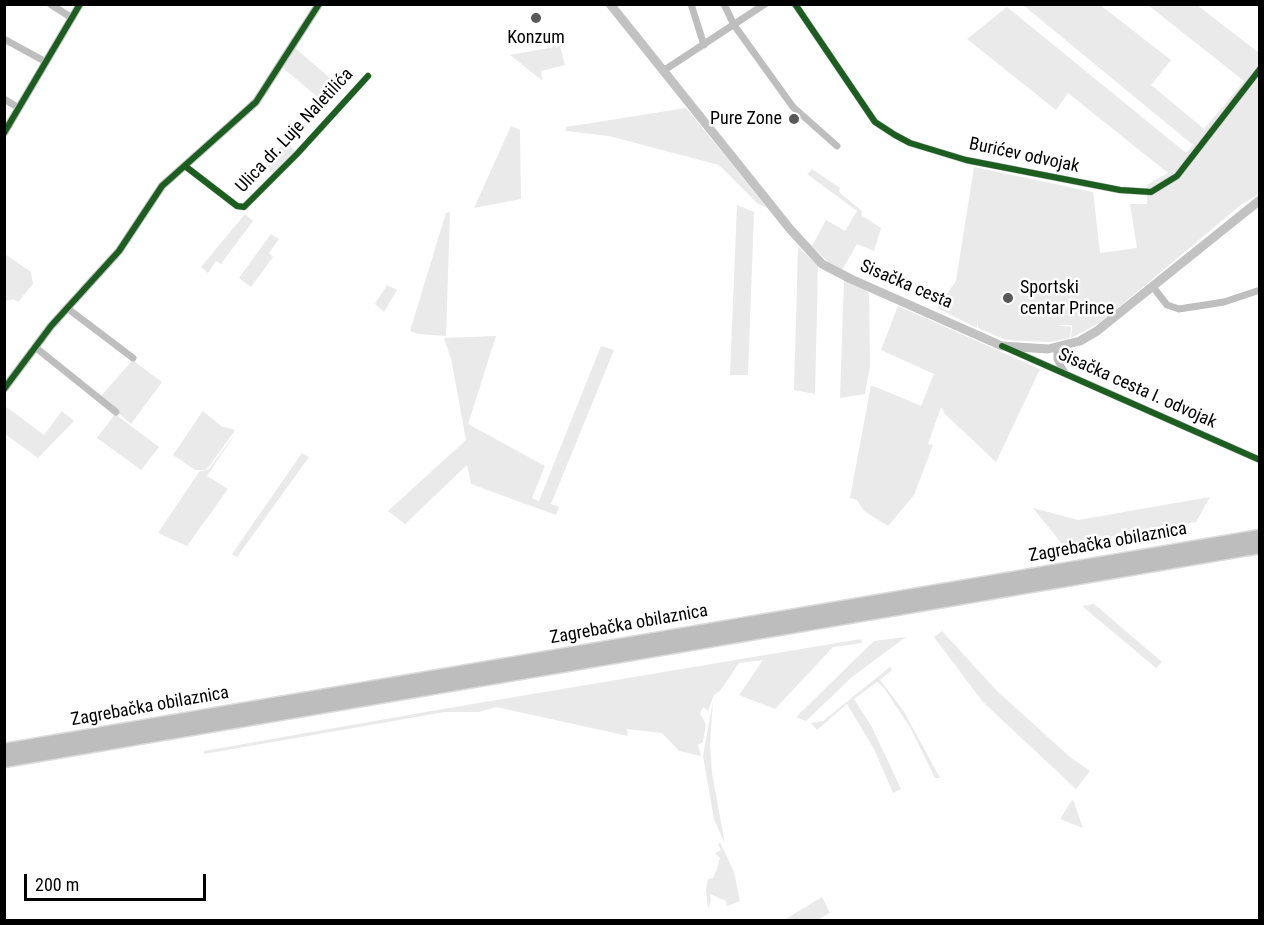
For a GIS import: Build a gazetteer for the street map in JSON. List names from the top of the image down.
{
  "streets": {
    "highway": ["Zagrebačka obilaznica"],
    "main road": ["Sisačka cesta"],
    "street": ["Ulica dr. Luje Naletilića", "Burićev odvojak", "Sisačka cesta I. odvojak"]
  },
  "crossings": [
    ["Sisačka cesta", "Sisačka cesta I. odvojak"]
  ],
  "places": ["Konzum", "Pure Zone", "Sportski centar Prince"],
  "scale_bar": "200 m"
}
